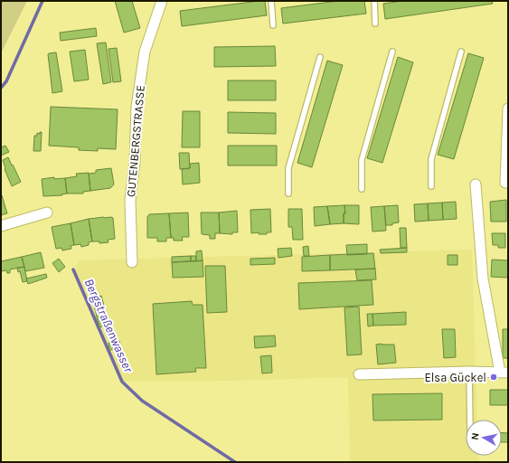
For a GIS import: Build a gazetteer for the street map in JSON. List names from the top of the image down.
{
  "streets": {
    "street": ["GUTENBERGSTRASSE"]
  },
  "water": ["Bergstraßenwasser"],
  "places": ["Elsa Gückel"],
  "north": "left"
}
